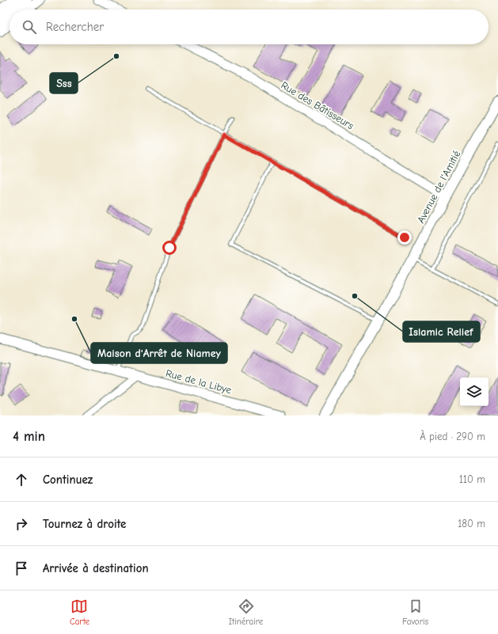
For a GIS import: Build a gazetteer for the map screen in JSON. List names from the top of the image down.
{
  "streets": {
    "main road": ["Avenue de l'Amitié"],
    "street": ["Rue des Bâtisseurs", "Rue de la Libye"]
  },
  "crossings": [
    ["Rue des Bâtisseurs", "Avenue de l'Amitié"]
  ],
  "places": ["Sss", "Islamic Relief", "Maison d'Arrêt de Niamey"],
  "page": {
    "search": "Rechercher",
    "heading": ["4 min", "À pied · 290 m"],
    "list": [
      ["Continuez", "110 m"],
      ["Tournez à droite", "180 m"],
      "Arrivée à destination"
    ],
    "nav": ["Carte", "Itinéraire", "Favoris"]
  }
}
